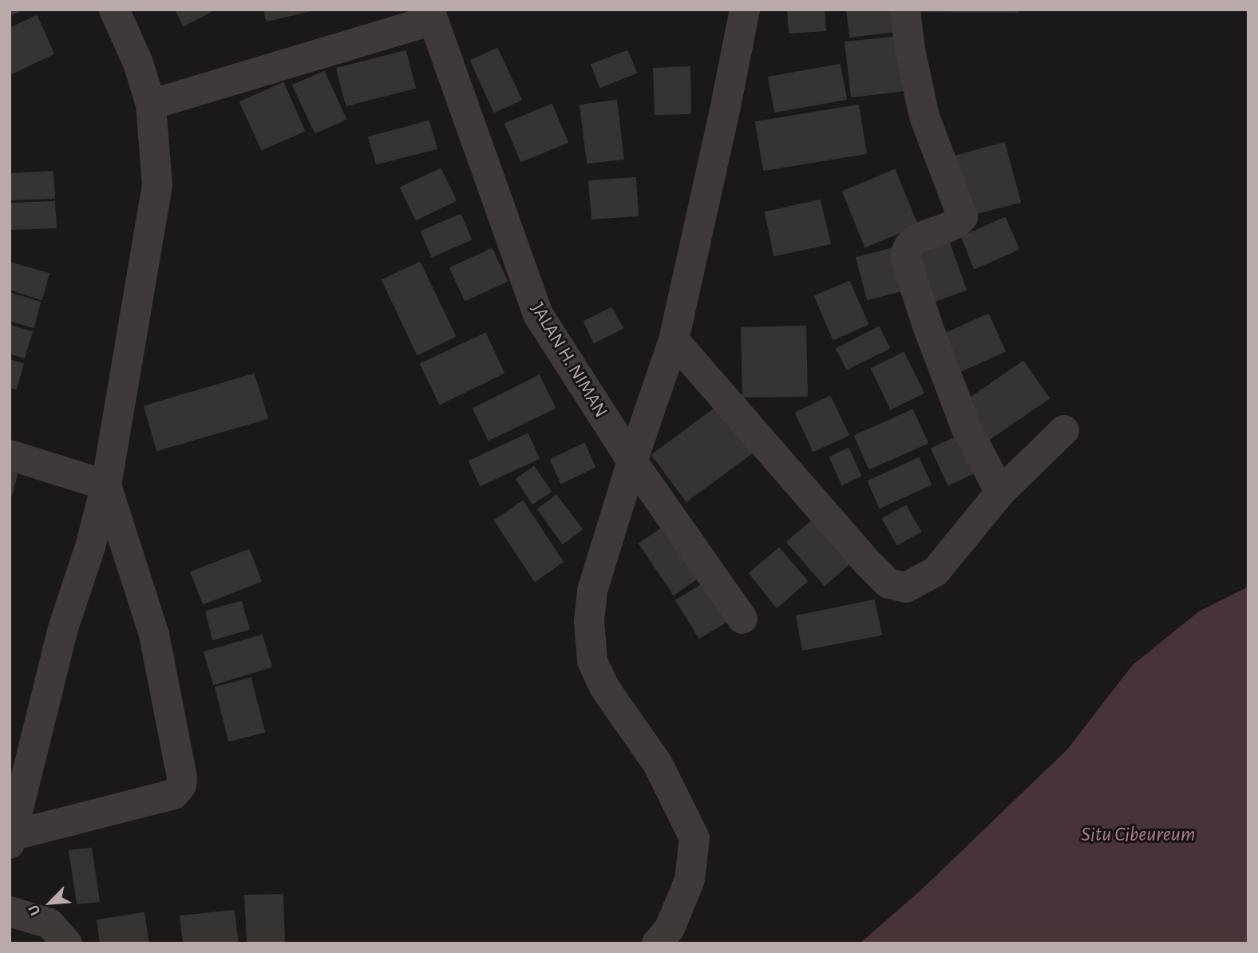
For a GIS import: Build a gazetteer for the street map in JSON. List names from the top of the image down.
{
  "streets": {
    "street": ["JALAN H. NIMAN"]
  },
  "water": ["Situ Cibeureum"],
  "north": "bottom left"
}
